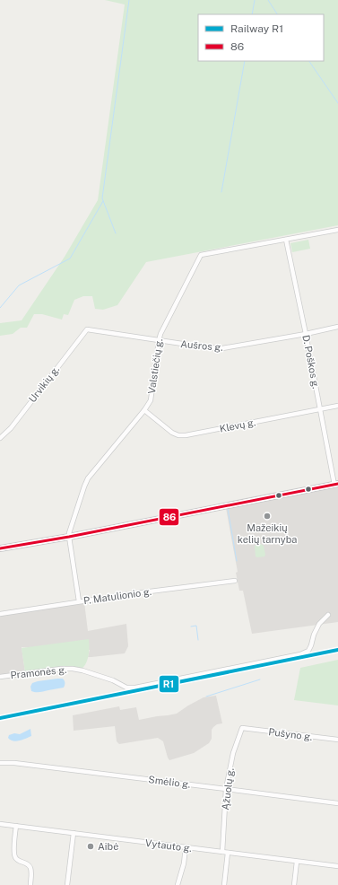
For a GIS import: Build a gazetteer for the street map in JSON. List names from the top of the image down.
{
  "streets": {
    "street": [
      "Aušros g.",
      "D. Poškos g.",
      "Valstiečių g.",
      "Urvikių g.",
      "Klevų g.",
      "P. Matulionio g.",
      "Pramonės g.",
      "Pušyno g.",
      "Smėlio g.",
      "Ąžuolų g.",
      "Vytauto g."
    ]
  },
  "crossings": [
    ["Aušros g.", "D. Poškos g."],
    ["Aušros g.", "Valstiečių g."],
    ["Aušros g.", "Urvikių g."],
    ["D. Poškos g.", "Valstiečių g."],
    ["D. Poškos g.", "Klevų g."],
    ["Valstiečių g.", "Klevų g."],
    ["Pušyno g.", "Ąžuolų g."],
    ["Smėlio g.", "Ąžuolų g."],
    ["Ąžuolų g.", "Vytauto g."]
  ],
  "places": ["Mažeikių kelių tarnyba", "Aibė"],
  "lines": ["transit line 86", "rail line R1"],
  "legend": ["Railway R1", "86"]
}
